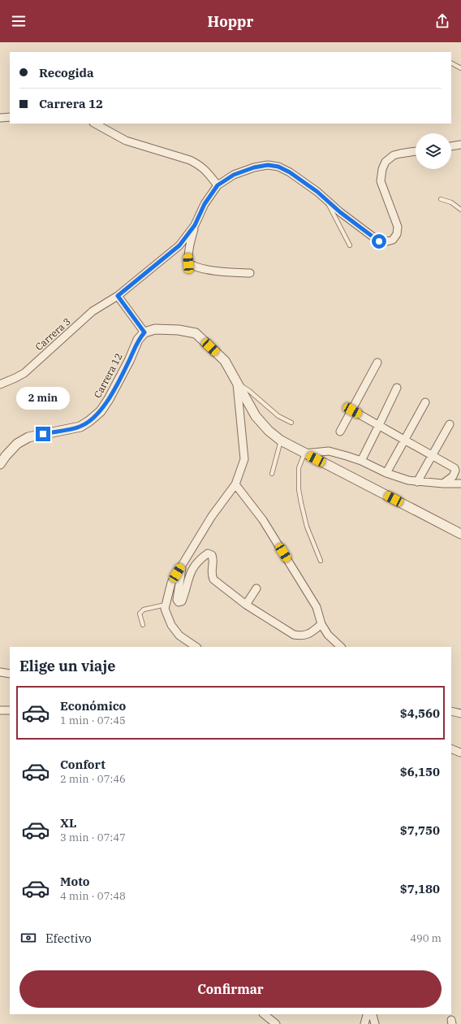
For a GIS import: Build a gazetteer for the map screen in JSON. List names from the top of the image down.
{
  "streets": {
    "street": ["Carrera 3", "Carrera 12"]
  },
  "page": {
    "header": "Hoppr",
    "banner": ["Recogida", "Carrera 12"],
    "bubble": "2 min",
    "heading": "Elige un viaje",
    "list": [
      {
        "name": "Económico",
        "note": "1 min · 07:45",
        "value": "$4,560"
      },
      {
        "name": "Confort",
        "note": "2 min · 07:46",
        "value": "$6,150"
      },
      {
        "name": "XL",
        "note": "3 min · 07:47",
        "value": "$7,750"
      },
      {
        "name": "Moto",
        "note": "4 min · 07:48",
        "value": "$7,180"
      }
    ],
    "pay": ["Efectivo", "490 m"],
    "buttons": "Confirmar"
  }
}
